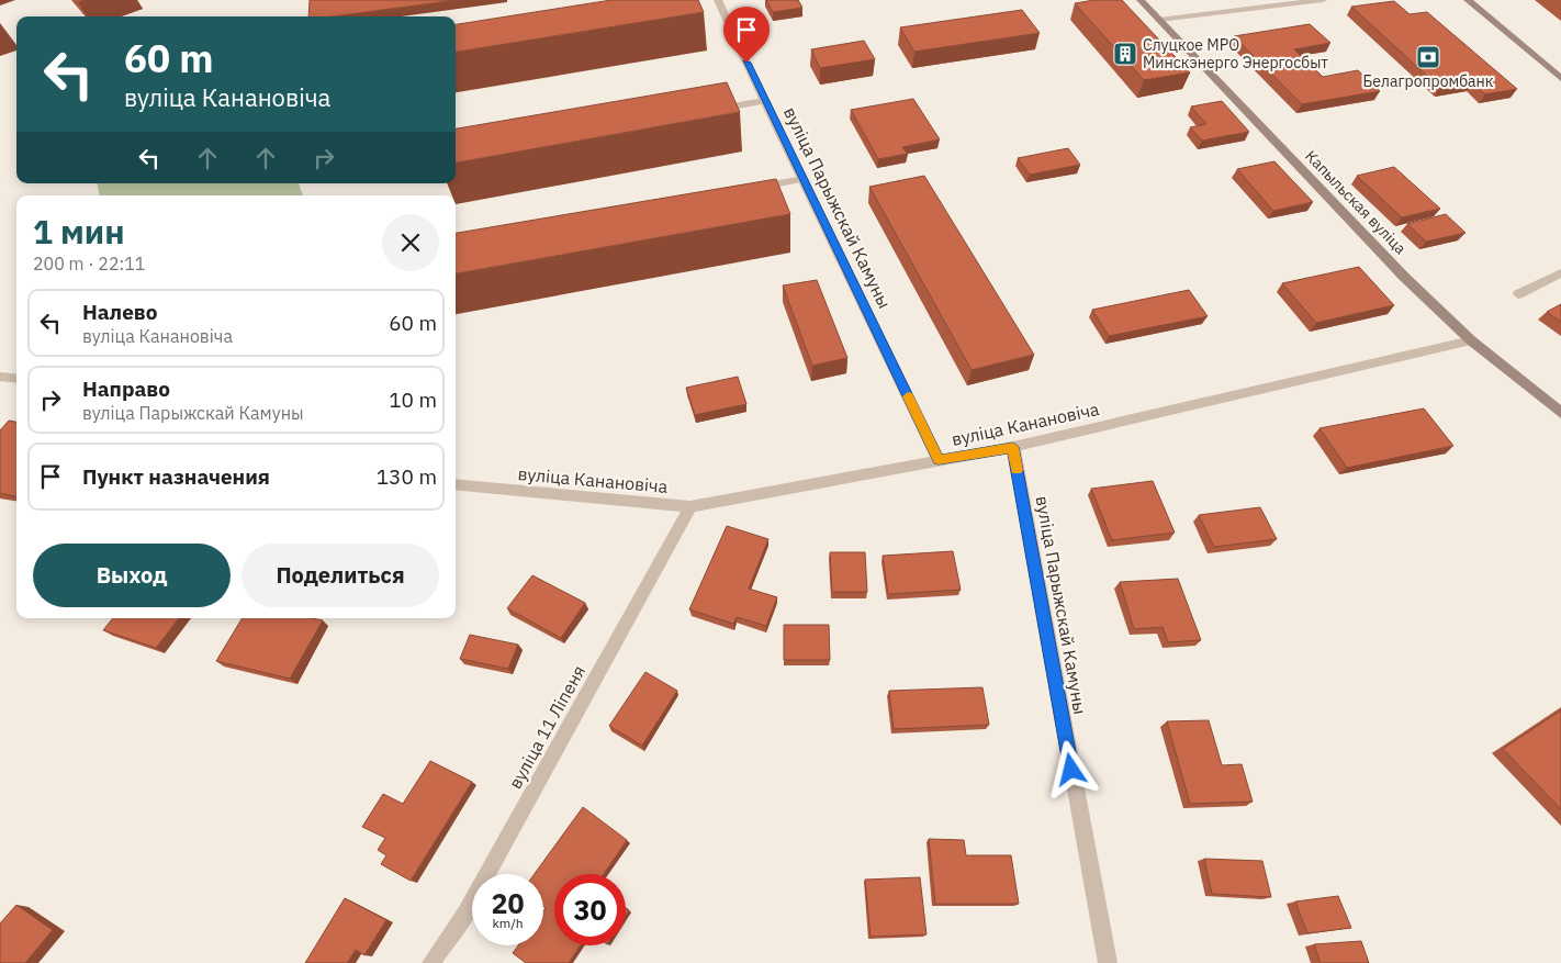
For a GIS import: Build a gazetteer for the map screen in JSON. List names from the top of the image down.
{
  "streets": {
    "main road": ["Капыльская вуліца"],
    "street": ["вуліца Парыжскай Камуны", "вуліца Канановіча", "вуліца 11 Ліпеня"]
  },
  "crossings": [
    ["Капыльская вуліца", "вуліца Канановіча"],
    ["вуліца Парыжскай Камуны", "вуліца Канановіча"],
    ["вуліца Канановіча", "вуліца 11 Ліпеня"]
  ],
  "places": {
    "building": ["Слуцкое МРО Минскэнерго Энергосбыт"],
    "bank": ["Белагропромбанк"]
  },
  "page": {
    "turn": ["60 m", "вуліца Канановіча"],
    "heading": ["1 мин", "200 m · 22:11"],
    "list": [
      {
        "name": "Налево",
        "note": "вуліца Канановіча",
        "value": "60 m"
      },
      {
        "name": "Направо",
        "note": "вуліца Парыжскай Камуны",
        "value": "10 m"
      },
      {
        "name": "Пункт назначения",
        "value": "130 m"
      }
    ],
    "buttons": ["Выход", "Поделиться"],
    "speed": "20 km/h",
    "limit": "30"
  }
}
